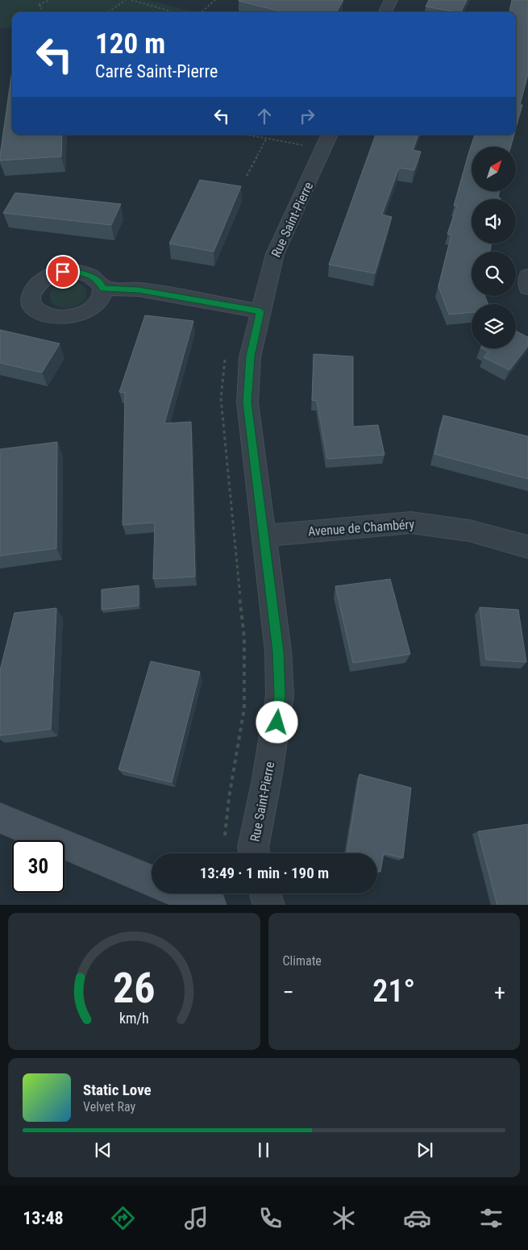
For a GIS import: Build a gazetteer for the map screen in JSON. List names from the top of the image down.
{
  "streets": {
    "street": ["Rue Saint-Pierre", "Avenue de Chambéry"]
  },
  "crossings": [
    ["Rue Saint-Pierre", "Avenue de Chambéry"]
  ],
  "north": "top right",
  "page": {
    "turn": ["120 m", "Carré Saint-Pierre"],
    "limit": "30",
    "trip": "13:49 · 1 min · 190 m",
    "tile": "Climate",
    "heat": ["−", "21°", "+"],
    "song": ["Static Love", "Velvet Ray"],
    "tabs": "13:48",
    "gauge": ["26", "km/h"]
  }
}
